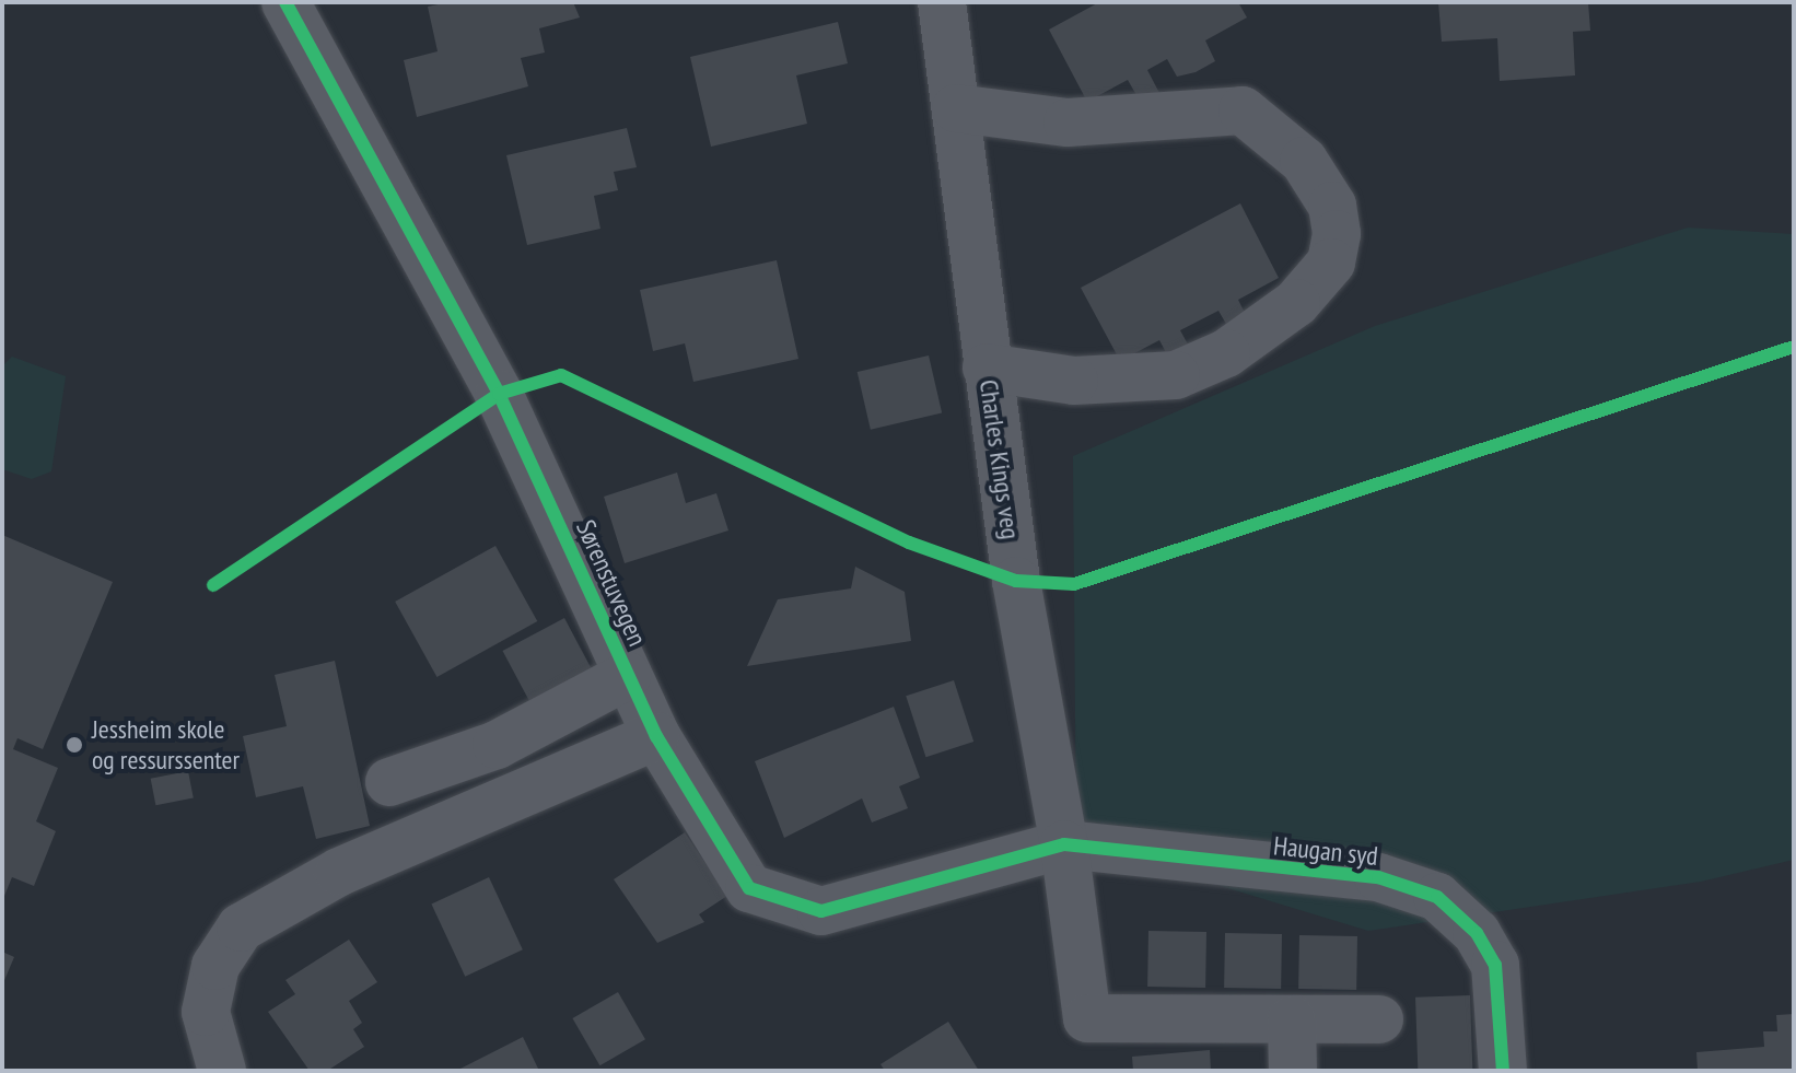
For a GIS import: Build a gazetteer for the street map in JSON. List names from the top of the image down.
{
  "streets": {
    "street": ["Charles Kings veg", "Sørenstuvegen", "Haugan syd"]
  },
  "crossings": [
    ["Charles Kings veg", "Sørenstuvegen"],
    ["Charles Kings veg", "Haugan syd"],
    ["Sørenstuvegen", "Haugan syd"]
  ],
  "places": ["Jessheim skole og ressurssenter"]
}
